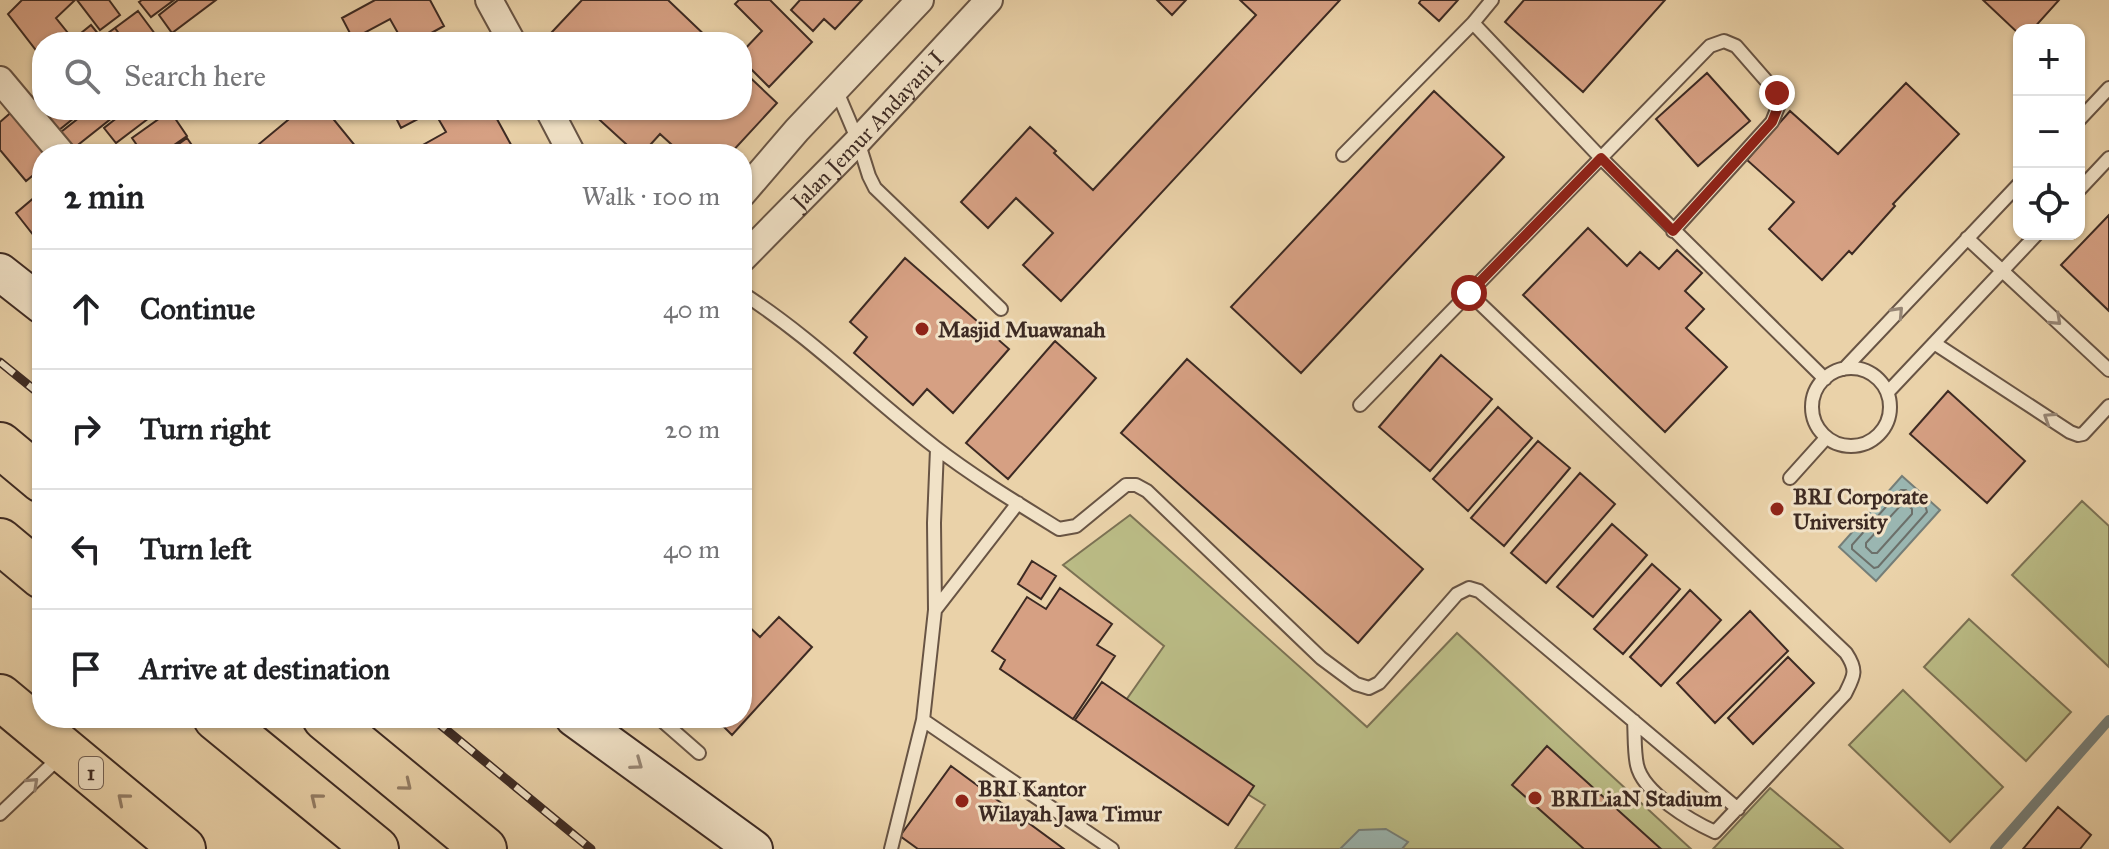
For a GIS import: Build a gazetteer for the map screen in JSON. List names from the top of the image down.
{
  "streets": {
    "highway": ["1"],
    "street": ["Jalan Jemur Andayani I"]
  },
  "places": [
    "Masjid Muawanah",
    "BRI Corporate University",
    "BRILiaN Stadium",
    "BRI Kantor Wilayah Jawa Timur"
  ],
  "page": {
    "map_buttons": ["+", "−"],
    "search": "Search here",
    "heading": ["2 min", "Walk · 100 m"],
    "list": [
      ["Continue", "40 m"],
      ["Turn right", "20 m"],
      ["Turn left", "40 m"],
      "Arrive at destination"
    ]
  }
}
